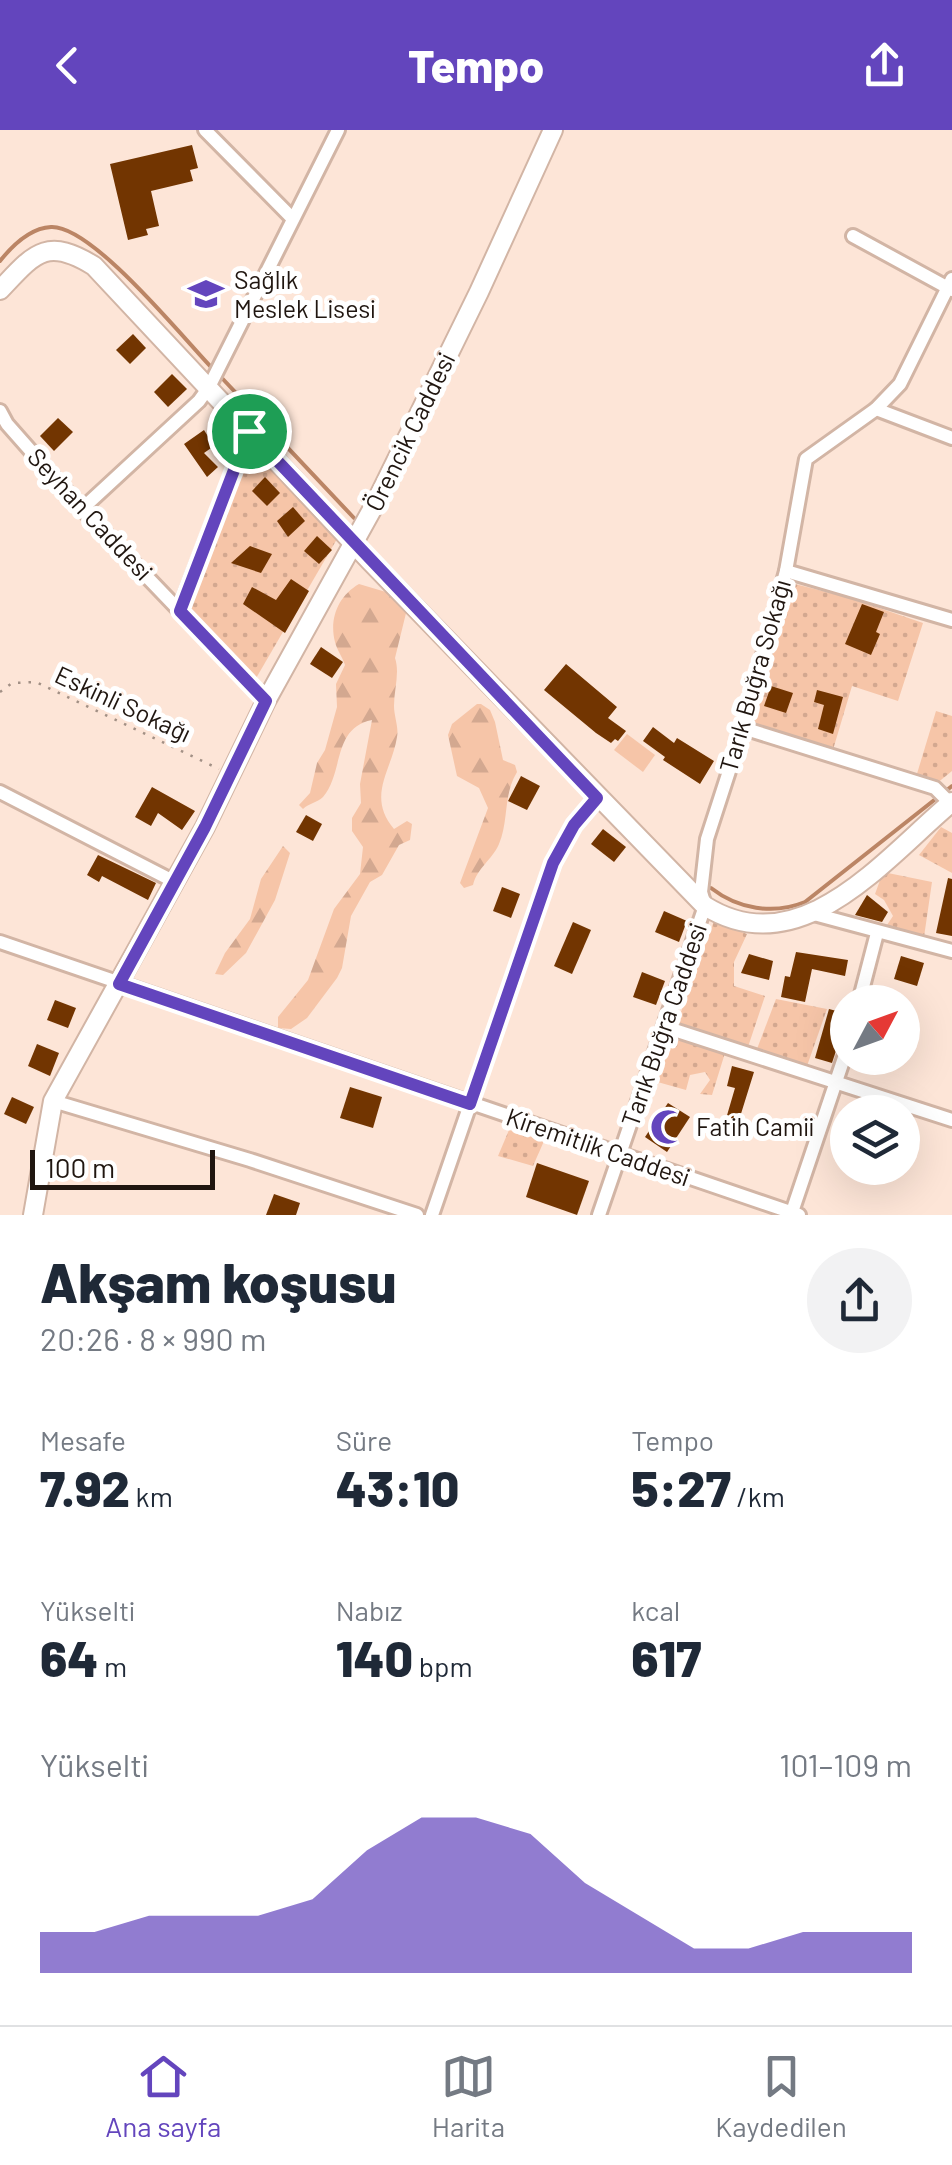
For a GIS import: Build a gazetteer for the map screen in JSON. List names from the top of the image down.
{
  "streets": {
    "street": [
      "Örencik Caddesi",
      "Seyhan Caddesi",
      "Tarık Buğra Sokağı",
      "Tarık Buğra Caddesi",
      "Kiremitlik Caddesi"
    ],
    "path": ["Eskinli Sokağı"]
  },
  "crossings": [
    ["Örencik Caddesi", "Seyhan Caddesi"],
    ["Örencik Caddesi", "Eskinli Sokağı"],
    ["Örencik Caddesi", "Kiremitlik Caddesi"],
    ["Tarık Buğra Sokağı", "Tarık Buğra Caddesi"],
    ["Tarık Buğra Caddesi", "Kiremitlik Caddesi"]
  ],
  "places": {
    "school or university": ["Sağlık Meslek Lisesi"],
    "mosque": ["Fatih Camii"]
  },
  "scale_bar": "100 m",
  "north": "top right",
  "page": {
    "header": "Tempo",
    "scale": "100 m",
    "heading": ["Akşam koşusu", "20:26 · 8 × 990 m"],
    "stats": [
      ["Mesafe", "7.92 km"],
      ["Süre", "43:10"],
      ["Tempo", "5:27 /km"],
      ["Yükselti", "64 m"],
      ["Nabız", "140 bpm"],
      ["kcal", "617"]
    ],
    "chart": ["Yükselti", "101–109 m"],
    "tabs": ["Ana sayfa", "Harita", "Kaydedilen"]
  }
}
